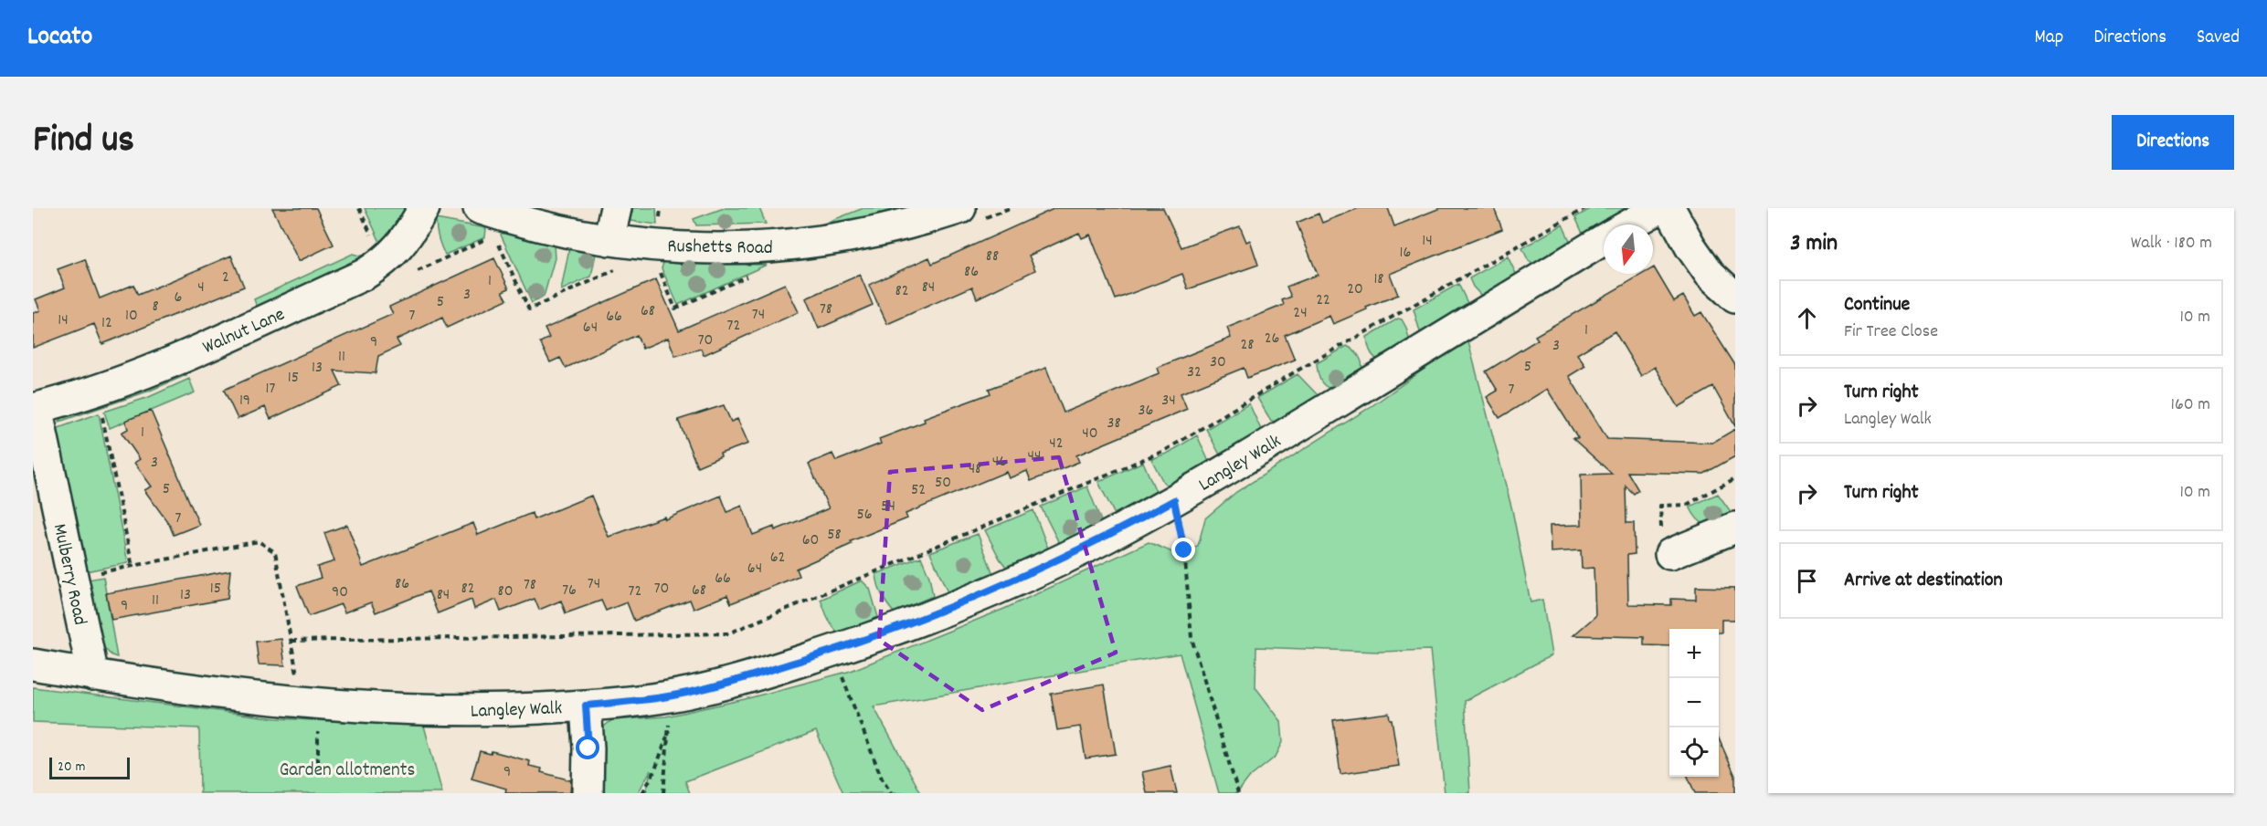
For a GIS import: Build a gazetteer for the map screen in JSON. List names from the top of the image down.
{
  "streets": {
    "street": [
      "Rushetts Road",
      "Walnut Lane",
      "Langley Walk",
      "Mulberry Road"
    ]
  },
  "crossings": [
    ["Walnut Lane", "Mulberry Road"],
    ["Langley Walk", "Mulberry Road"]
  ],
  "parks": ["Garden allotments"],
  "house_numbers": [
    "14",
    "16",
    "88",
    "86",
    "2",
    "18",
    "1",
    "4",
    "84",
    "20",
    "82",
    "3",
    "6",
    "22",
    "5",
    "8",
    "78",
    "68",
    "24",
    "74",
    "10",
    "7",
    "66",
    "14",
    "12",
    "72",
    "64",
    "1",
    "26",
    "70",
    "9",
    "28",
    "3",
    "11",
    "30",
    "5",
    "13",
    "32",
    "15",
    "17",
    "7",
    "19",
    "34",
    "36",
    "38",
    "1",
    "40",
    "42",
    "44",
    "46",
    "3",
    "48",
    "50",
    "5",
    "52",
    "54",
    "56",
    "7",
    "58",
    "60",
    "62",
    "64",
    "66",
    "86",
    "74",
    "78",
    "15",
    "82",
    "70",
    "76",
    "68",
    "80",
    "72",
    "90",
    "13",
    "84",
    "11",
    "9",
    "9"
  ],
  "scale_bar": "20 m",
  "north": "bottom",
  "page": {
    "header": "Locato",
    "nav": ["Map", "Directions", "Saved"],
    "title": "Find us",
    "buttons": "Directions",
    "heading": ["3 min", "Walk · 180 m"],
    "list": [
      ["Continue", "Fir Tree Close", "10 m"],
      ["Turn right", "Langley Walk", "160 m"],
      ["Turn right", "10 m"],
      "Arrive at destination"
    ],
    "map_buttons": ["+", "−"],
    "scale": "20 m"
  }
}
